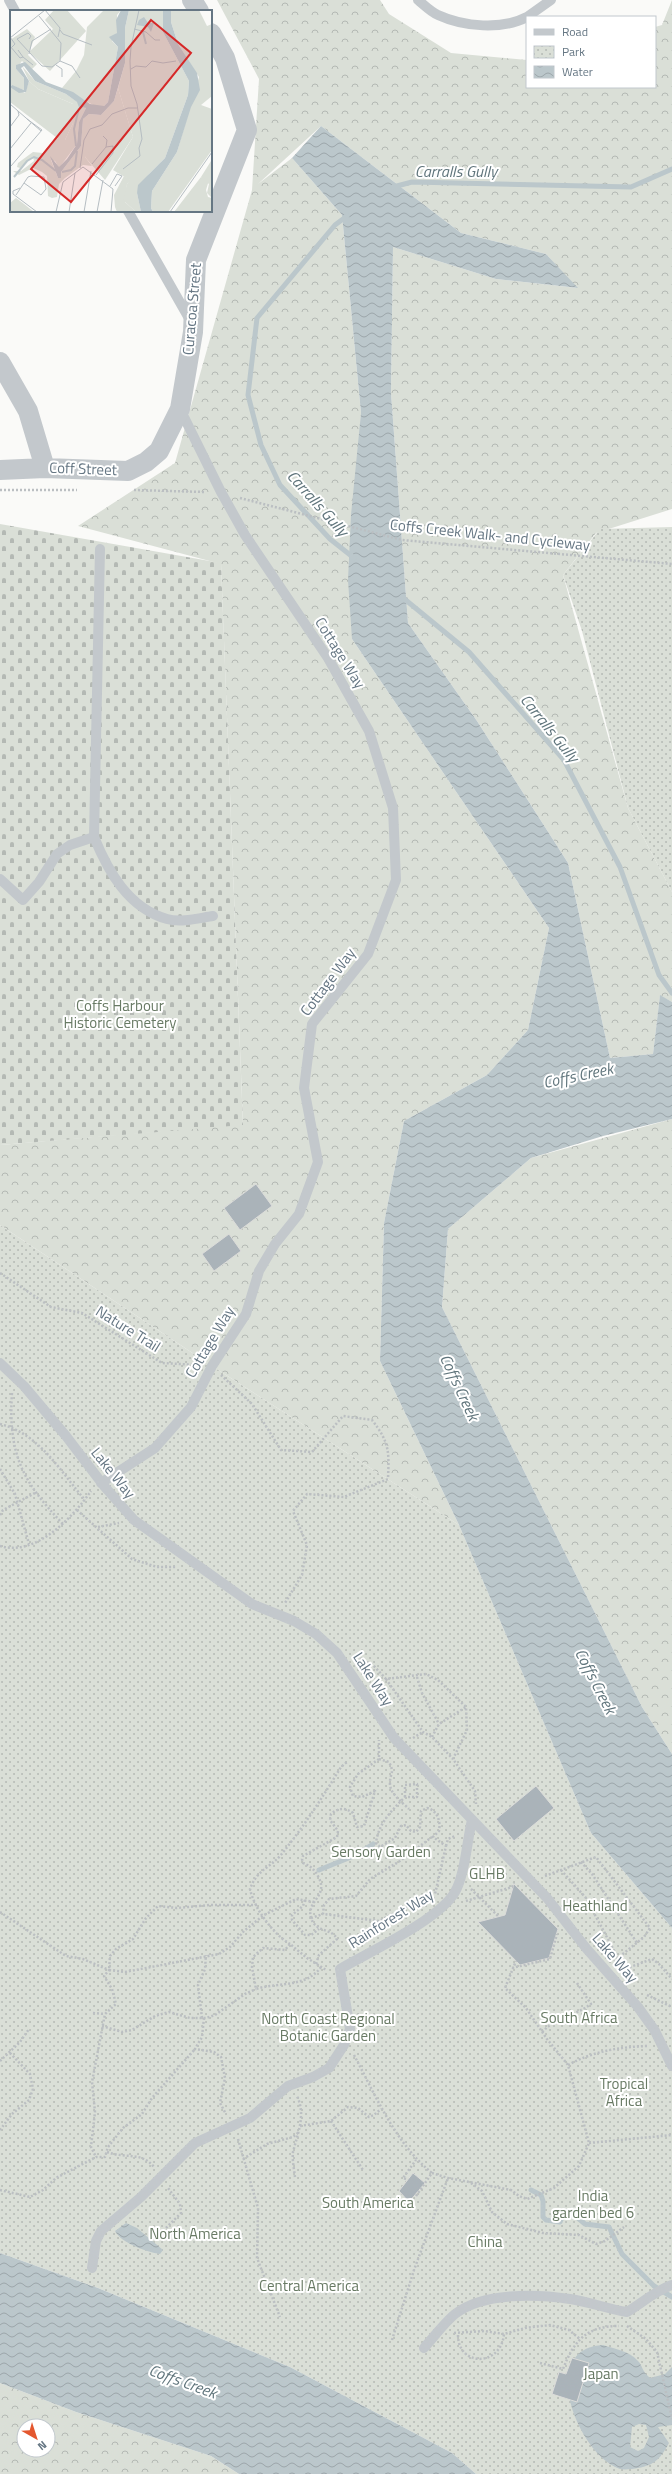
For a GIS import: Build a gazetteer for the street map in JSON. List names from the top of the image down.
{
  "streets": {
    "street": ["Curacoa Street", "Coff Street"],
    "lane": ["Cottage Way", "Lake Way", "Rainforest Way"],
    "path": ["Coffs Creek Walk- and Cycleway", "Nature Trail"]
  },
  "crossings": [
    ["Curacoa Street", "Coff Street"],
    ["Curacoa Street", "Cottage Way"],
    ["Coffs Creek Walk- and Cycleway", "Cottage Way"],
    ["Cottage Way", "Nature Trail"],
    ["Cottage Way", "Lake Way"],
    ["Lake Way", "Rainforest Way"]
  ],
  "water": ["Carralls Gully", "Coffs Creek"],
  "parks": [
    "Coffs Harbour Historic Cemetery",
    "Sensory Garden",
    "GLHB",
    "Heathland",
    "South Africa",
    "North Coast Regional Botanic Garden",
    "Tropical Africa",
    "India garden bed 6",
    "South America",
    "North America",
    "China",
    "Central America",
    "Japan"
  ],
  "legend": ["Road", "Park", "Water"],
  "north": "bottom right"
}
